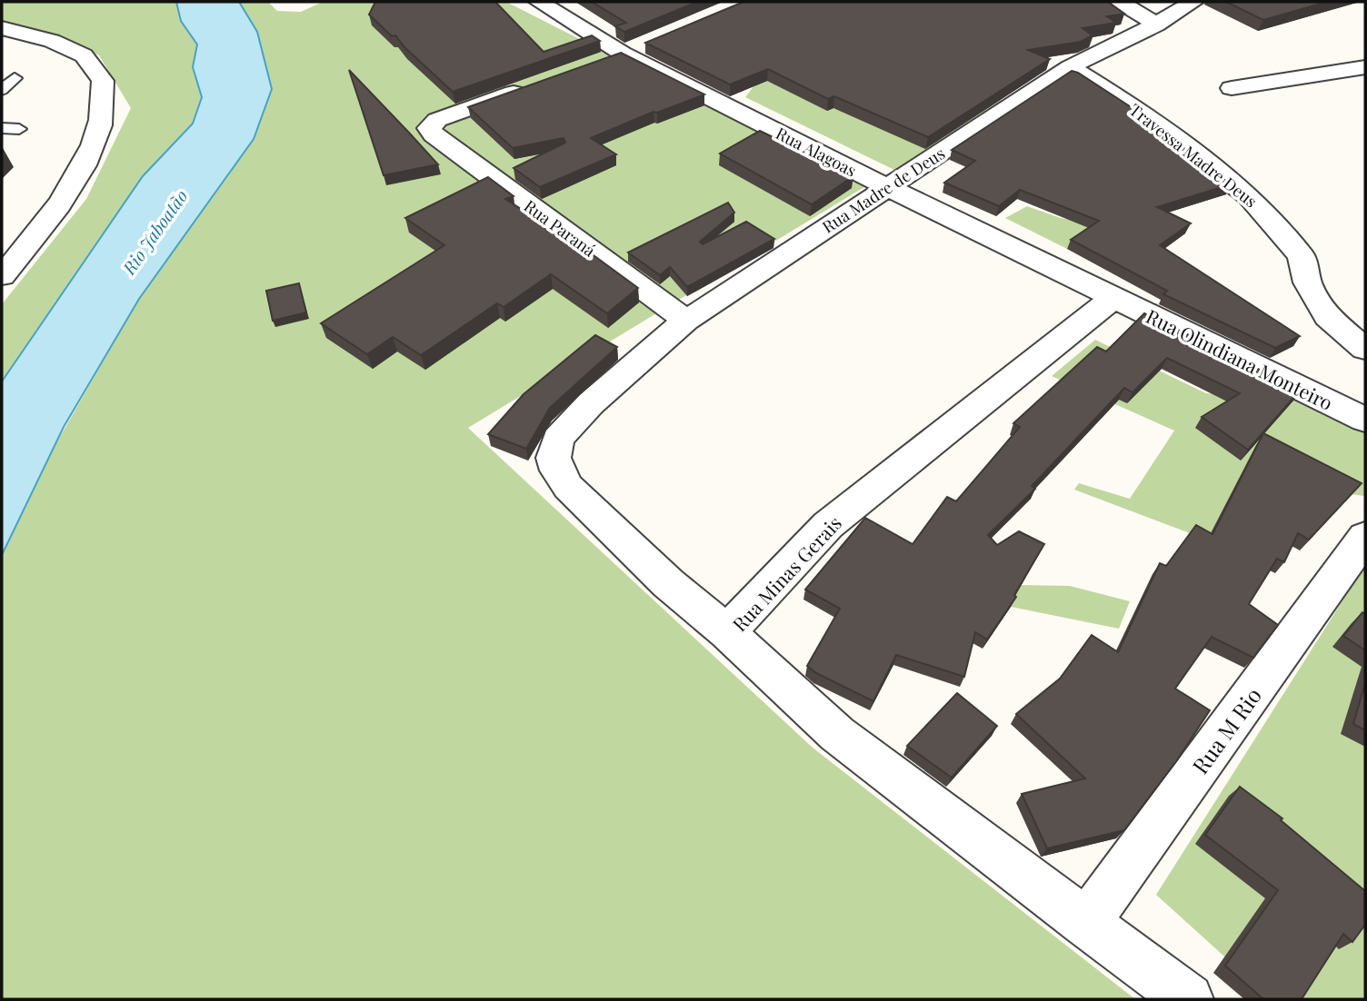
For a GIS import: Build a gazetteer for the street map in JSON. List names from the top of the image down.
{
  "streets": {
    "street": [
      "Rua Alagoas",
      "Travessa Madre Deus",
      "Rua Madre de Deus",
      "Rua Paraná",
      "Rua Olindiana Monteiro",
      "Rua Minas Gerais",
      "Rua M Rio"
    ]
  },
  "crossings": [
    ["Rua Alagoas", "Rua Madre de Deus"],
    ["Rua Alagoas", "Rua Olindiana Monteiro"],
    ["Rua Alagoas", "Rua Minas Gerais"],
    ["Travessa Madre Deus", "Rua Madre de Deus"],
    ["Rua Madre de Deus", "Rua Paraná"],
    ["Rua Madre de Deus", "Rua Minas Gerais"],
    ["Rua Olindiana Monteiro", "Rua Minas Gerais"],
    ["Rua Minas Gerais", "Rua M Rio"]
  ],
  "water": ["Rio Jaboatão"]
}
